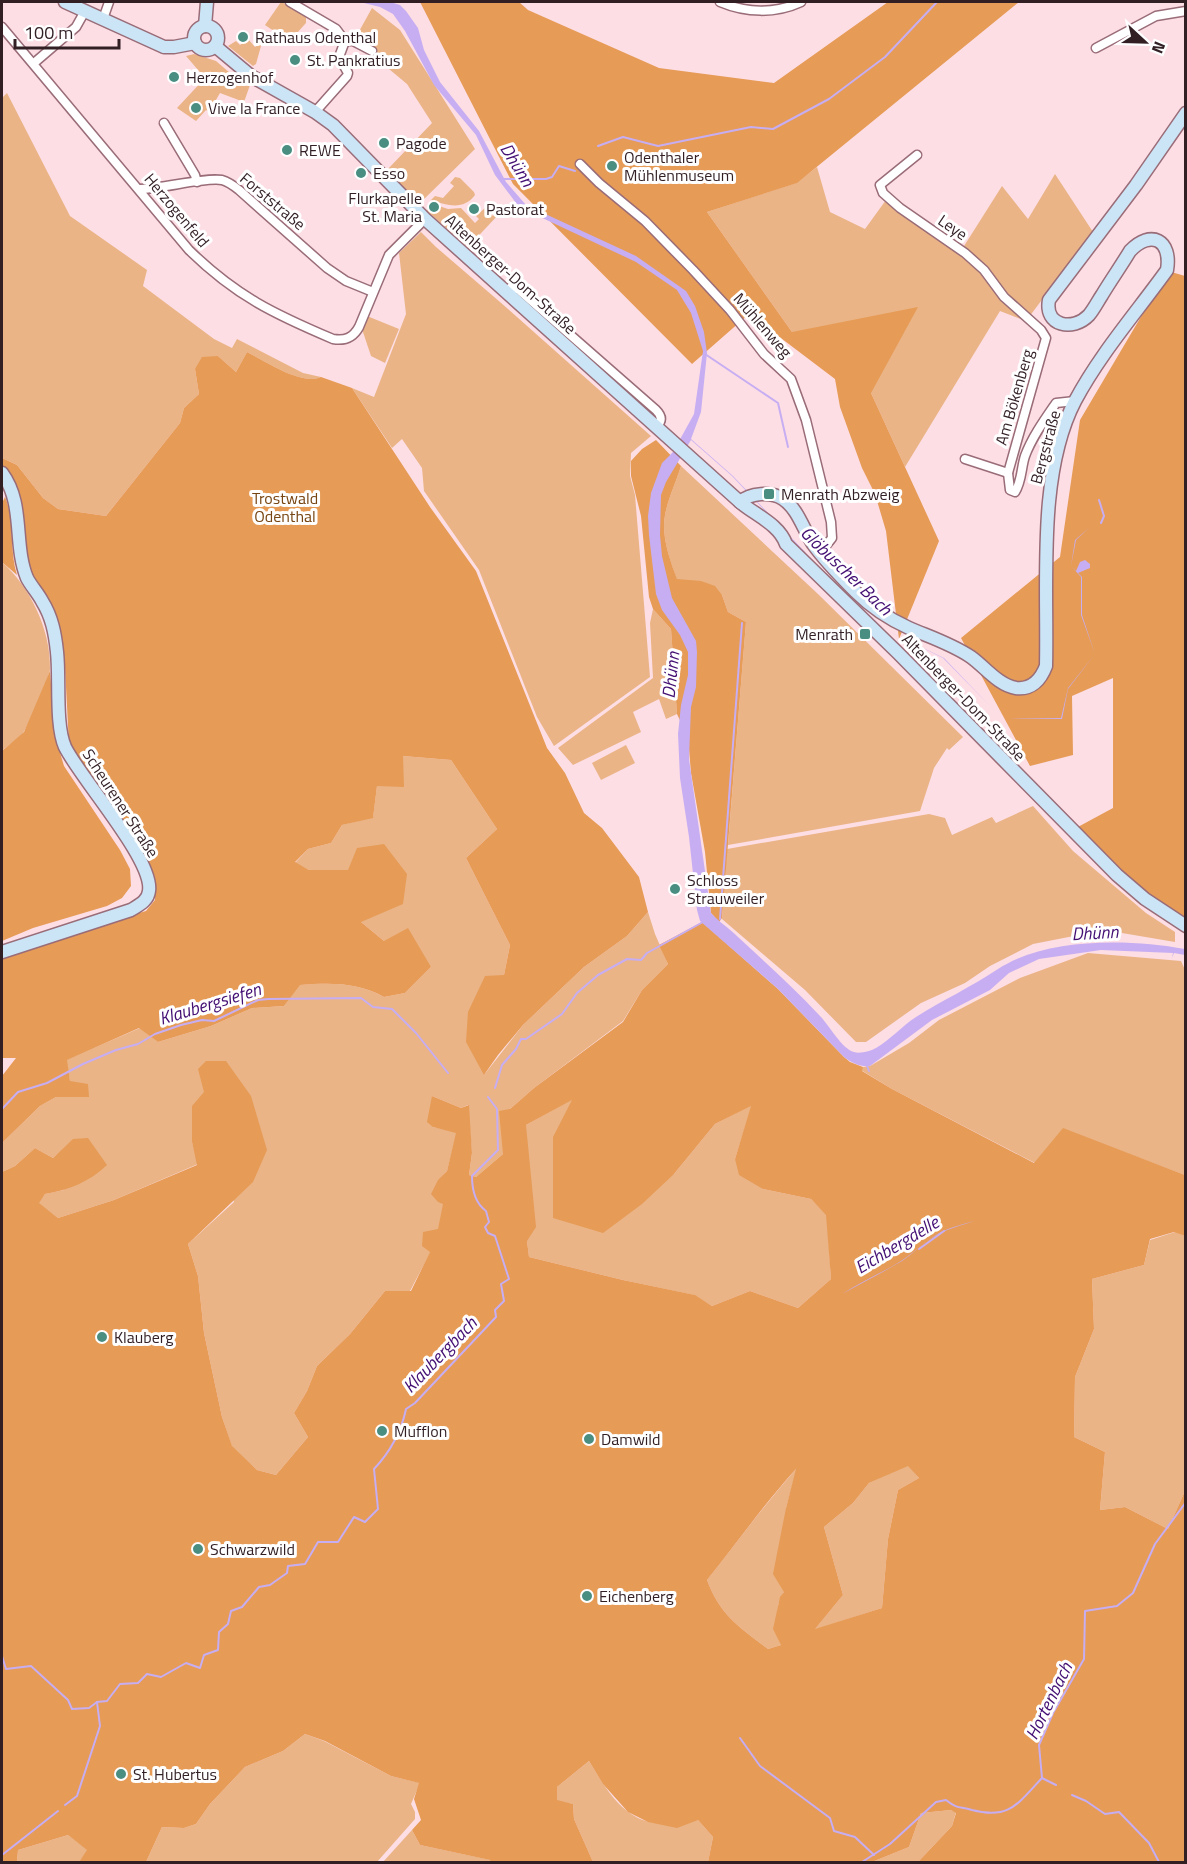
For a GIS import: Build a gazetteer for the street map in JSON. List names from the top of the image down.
{
  "streets": {
    "street": [
      "Forststraße",
      "Herzogenfeld",
      "Leye",
      "Altenberger-Dom-Straße",
      "Mühlenweg",
      "Am Bökenberg",
      "Bergstraße",
      "Scheurener Straße"
    ]
  },
  "crossings": [
    ["Forststraße", "Herzogenfeld"],
    ["Herzogenfeld", "Altenberger-Dom-Straße"],
    ["Leye", "Am Bökenberg"],
    ["Mühlenweg", "Bergstraße"],
    ["Am Bökenberg", "Bergstraße"]
  ],
  "water": [
    "Dhünn",
    "Glöbuscher Bach",
    "Klaubergsiefen",
    "Eichbergdelle",
    "Klaubergbach",
    "Hortenbach"
  ],
  "parks": ["Trostwald Odenthal"],
  "places": {
    "other": [
      "Rathaus Odenthal",
      "St. Pankratius",
      "Herzogenhof",
      "Vive la France",
      "Pagode",
      "REWE",
      "Odenthaler Mühlenmuseum",
      "Esso",
      "Flurkapelle St. Maria",
      "Pastorat",
      "Schloss Strauweiler",
      "Klauberg",
      "Mufflon",
      "Damwild",
      "Schwarzwild",
      "Eichenberg",
      "St. Hubertus"
    ],
    "transit": ["Menrath Abzweig", "Menrath"]
  },
  "scale_bar": "100 m",
  "north": "right"
}
